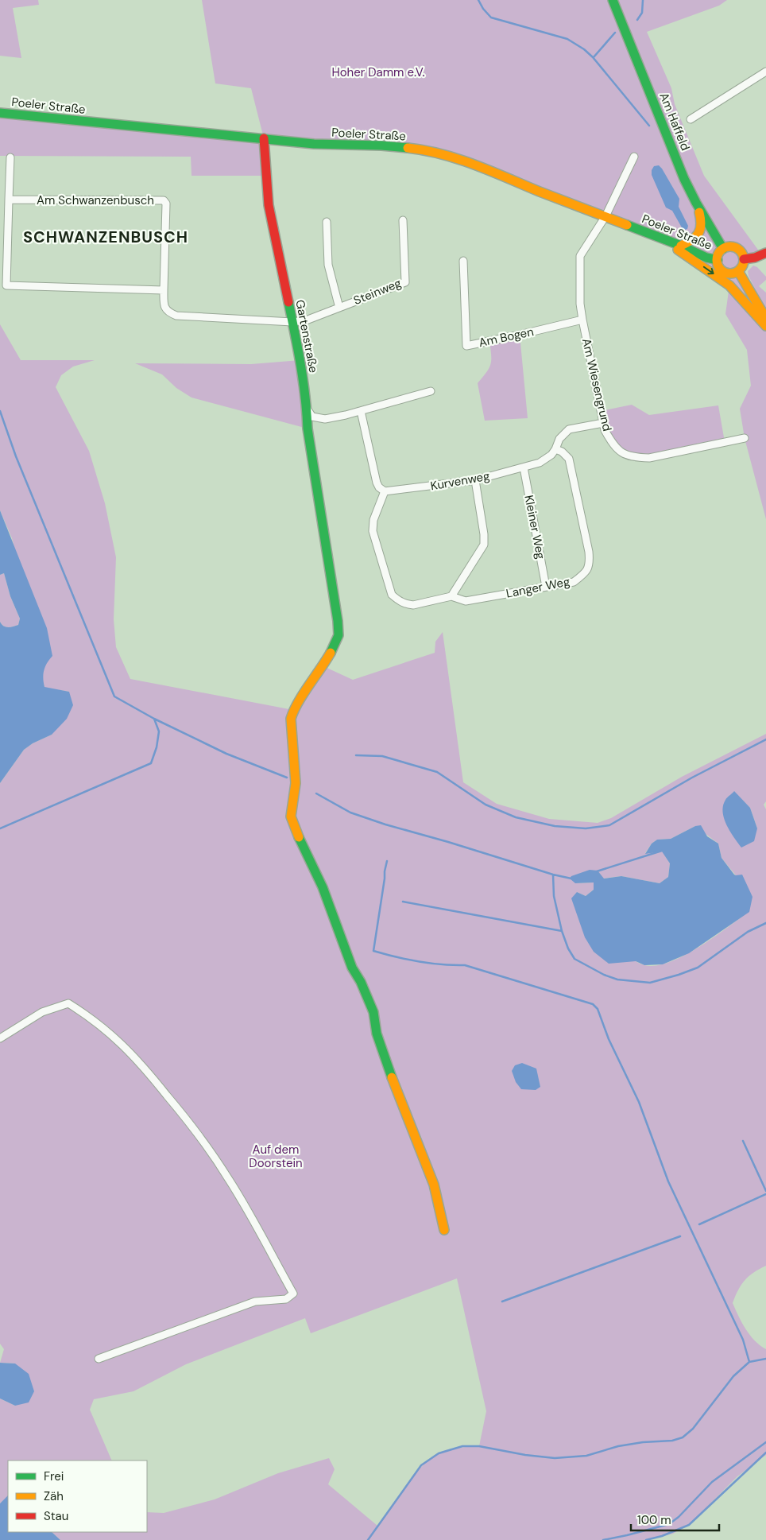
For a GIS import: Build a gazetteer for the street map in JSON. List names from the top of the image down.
{
  "streets": {
    "street": [
      "Poeler Straße",
      "Am Haffeld",
      "Am Schwanzenbusch",
      "Steinweg",
      "Gartenstraße",
      "Am Bogen",
      "Am Wiesengrund",
      "Kurvenweg",
      "Kleiner Weg",
      "Langer Weg"
    ]
  },
  "crossings": [
    ["Poeler Straße", "Am Haffeld"],
    ["Poeler Straße", "Gartenstraße"],
    ["Poeler Straße", "Am Wiesengrund"],
    ["Am Schwanzenbusch", "Steinweg"],
    ["Am Schwanzenbusch", "Gartenstraße"],
    ["Steinweg", "Gartenstraße"],
    ["Am Bogen", "Am Wiesengrund"],
    ["Am Wiesengrund", "Kurvenweg"],
    ["Kurvenweg", "Kleiner Weg"],
    ["Kurvenweg", "Langer Weg"],
    ["Kleiner Weg", "Langer Weg"]
  ],
  "districts": ["SCHWANZENBUSCH"],
  "parks": ["Hoher Damm e.V.", "Auf dem Doorstein"],
  "legend": ["Frei", "Zäh", "Stau"],
  "scale_bar": "100 m"
}
